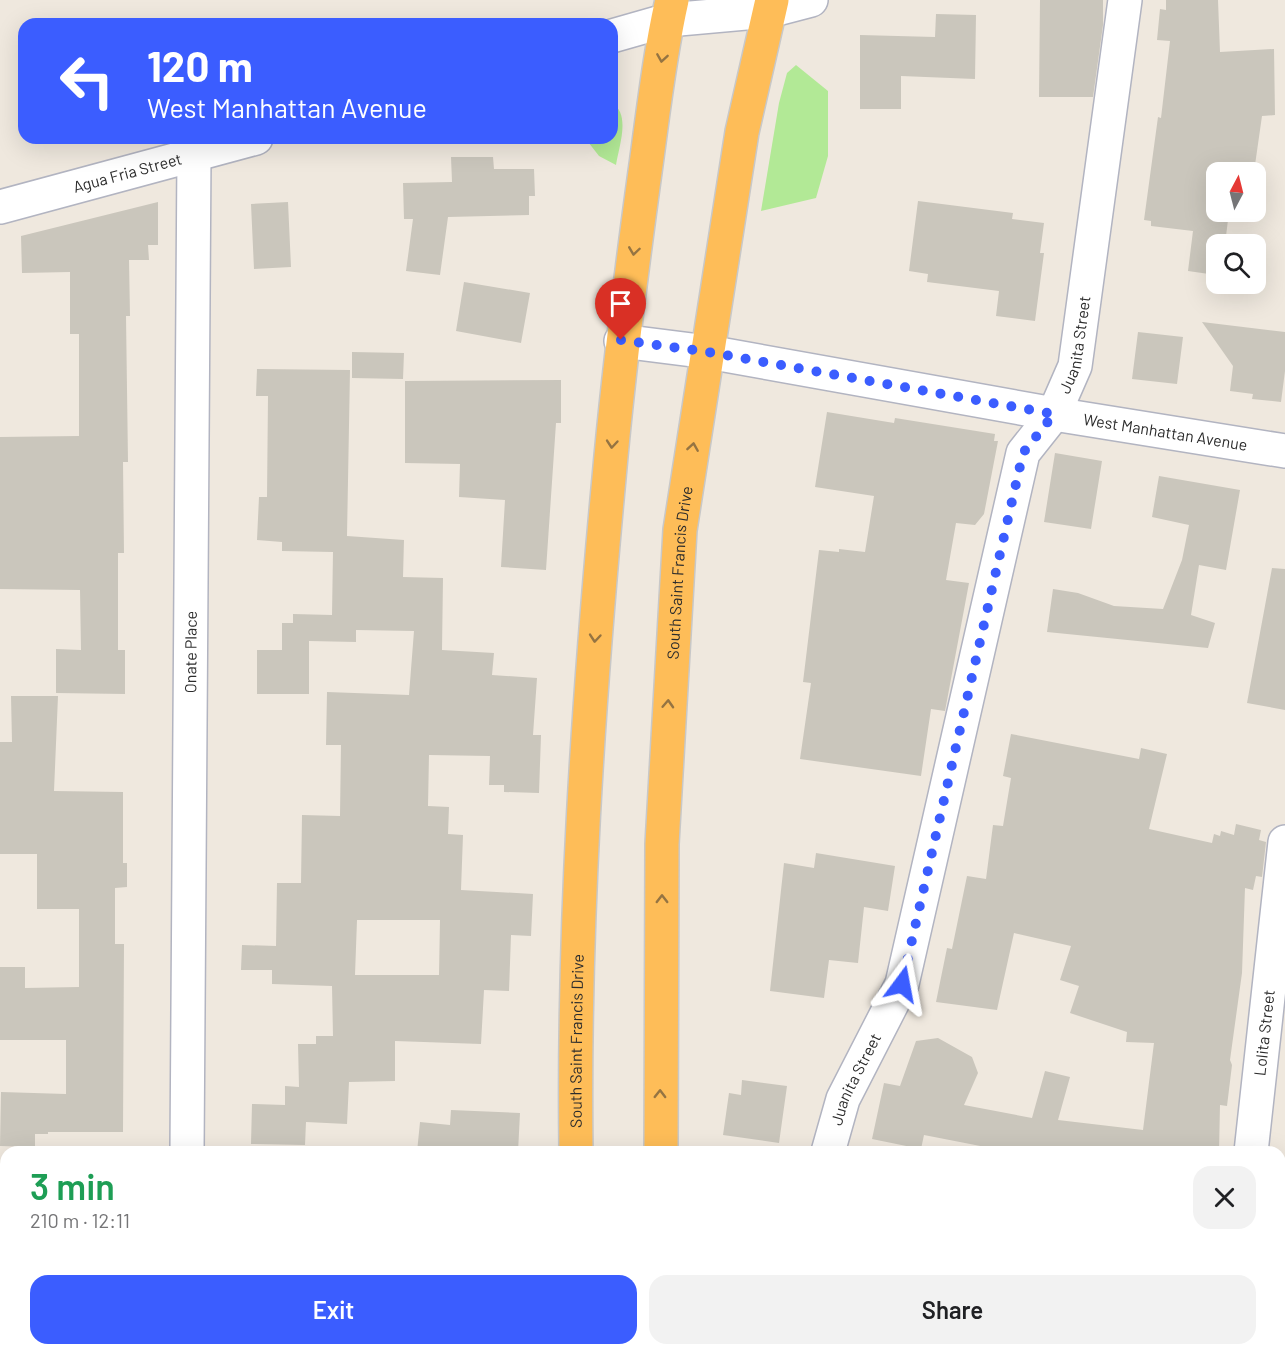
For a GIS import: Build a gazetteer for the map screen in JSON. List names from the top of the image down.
{
  "streets": {
    "highway": ["South Saint Francis Drive"],
    "street": [
      "Agua Fria Street",
      "Juanita Street",
      "West Manhattan Avenue",
      "Onate Place",
      "Lolita Street"
    ]
  },
  "crossings": [
    ["Agua Fria Street", "Onate Place"],
    ["Juanita Street", "West Manhattan Avenue"],
    ["West Manhattan Avenue", "South Saint Francis Drive"]
  ],
  "north": "top",
  "page": {
    "turn": ["120 m", "West Manhattan Avenue"],
    "heading": ["3 min", "210 m · 12:11"],
    "buttons": ["Exit", "Share"]
  }
}
